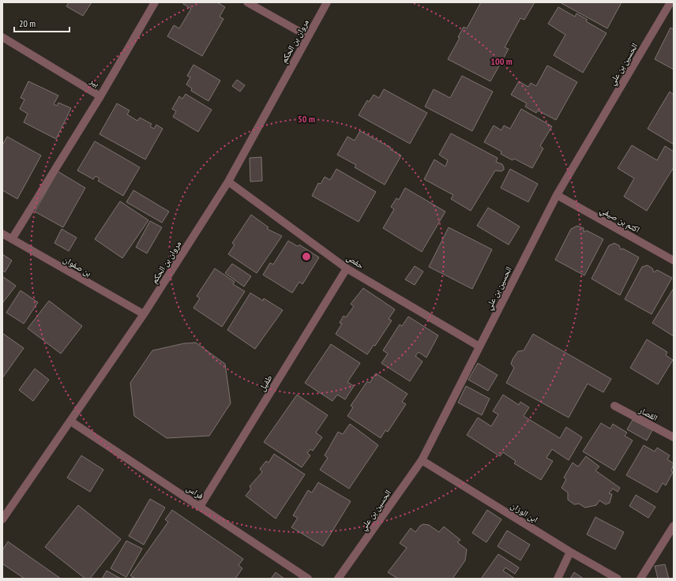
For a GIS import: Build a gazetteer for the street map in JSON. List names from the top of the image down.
{
  "streets": {
    "street": [
      "مروان بن الحكم",
      "الحسين بن علي",
      "بير",
      "اكثم بن صيفي",
      "حفص",
      "بن صفوان",
      "طفيل",
      "القصار",
      "فراس",
      "ابن الوزان"
    ]
  },
  "crossings": [
    ["مروان بن الحكم", "حفص"],
    ["مروان بن الحكم", "بن صفوان"],
    ["مروان بن الحكم", "فراس"],
    ["الحسين بن علي", "اكثم بن صيفي"],
    ["الحسين بن علي", "حفص"],
    ["الحسين بن علي", "ابن الوزان"],
    ["حفص", "طفيل"],
    ["طفيل", "فراس"]
  ],
  "scale_bar": "20 m",
  "rings": ["100 m", "50 m"]
}
